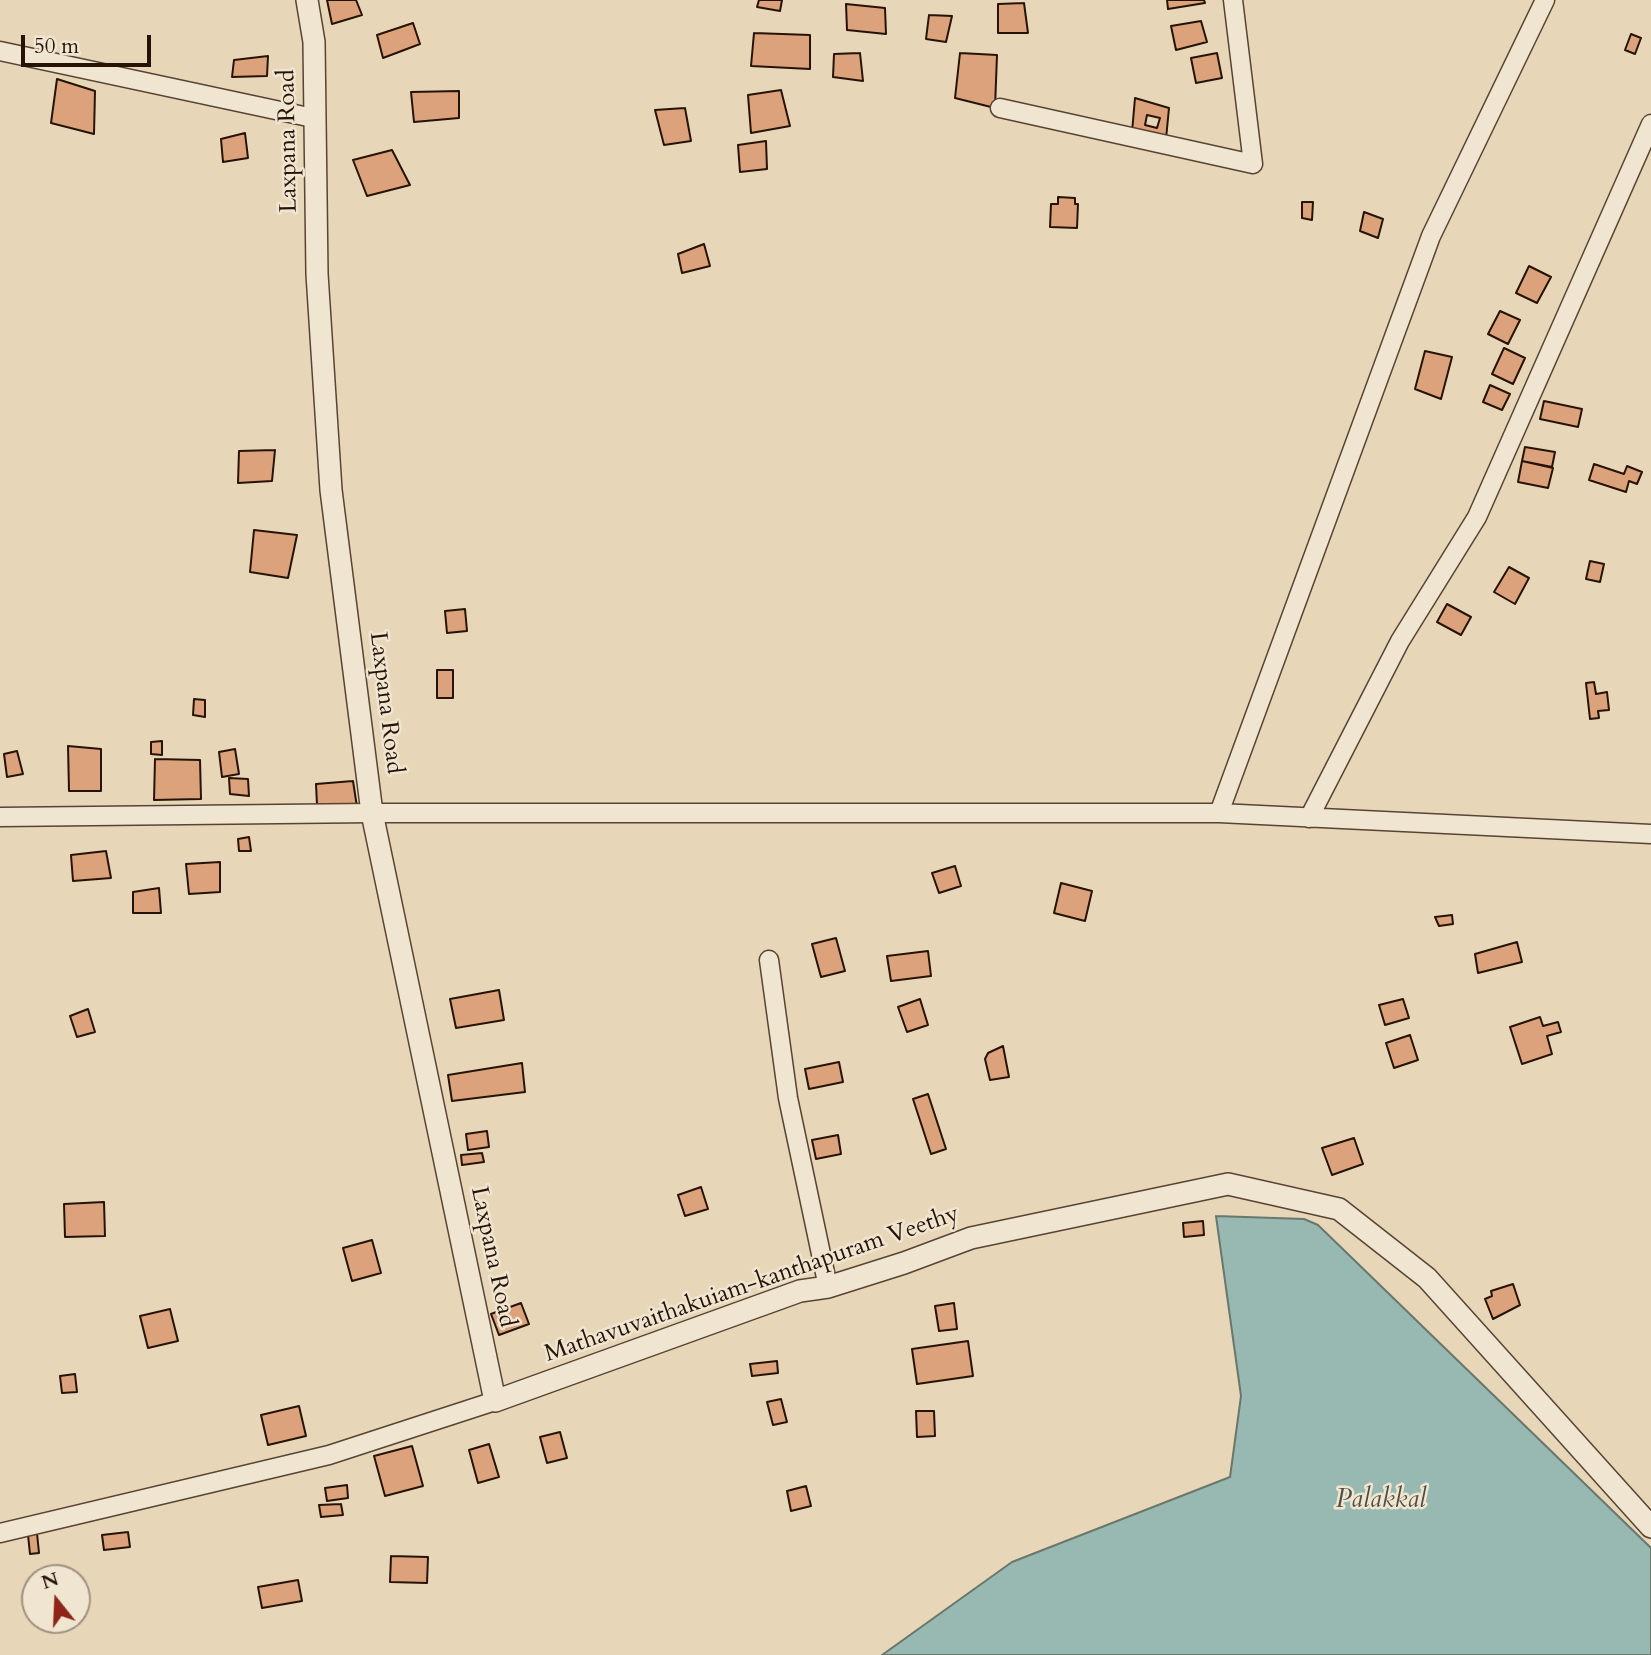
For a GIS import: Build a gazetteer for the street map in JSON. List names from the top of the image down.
{
  "streets": {
    "street": ["Laxpana Road", "Mathavuvaithakuiam-kanthapuram Veethy"]
  },
  "crossings": [
    ["Laxpana Road", "Mathavuvaithakuiam-kanthapuram Veethy"]
  ],
  "water": ["Palakkal"],
  "scale_bar": "50 m",
  "north": "top"
}
